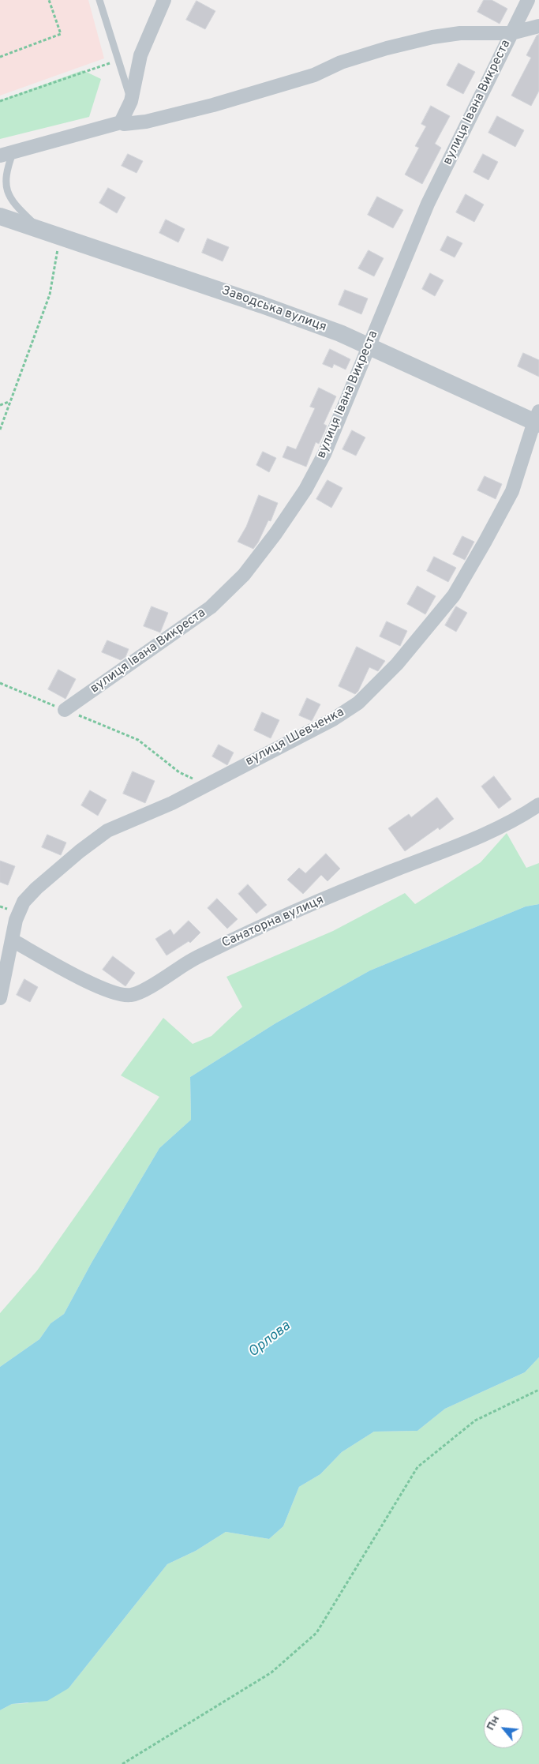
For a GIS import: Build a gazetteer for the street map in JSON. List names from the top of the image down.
{
  "streets": {
    "street": [
      "вулиця Івана Викреста",
      "Заводська вулиця",
      "вулиця Шевченка",
      "Санаторна вулиця"
    ]
  },
  "crossings": [
    ["вулиця Івана Викреста", "Заводська вулиця"],
    ["Заводська вулиця", "вулиця Шевченка"],
    ["вулиця Шевченка", "Санаторна вулиця"]
  ],
  "water": ["Орлова"],
  "north": "top left"
}
